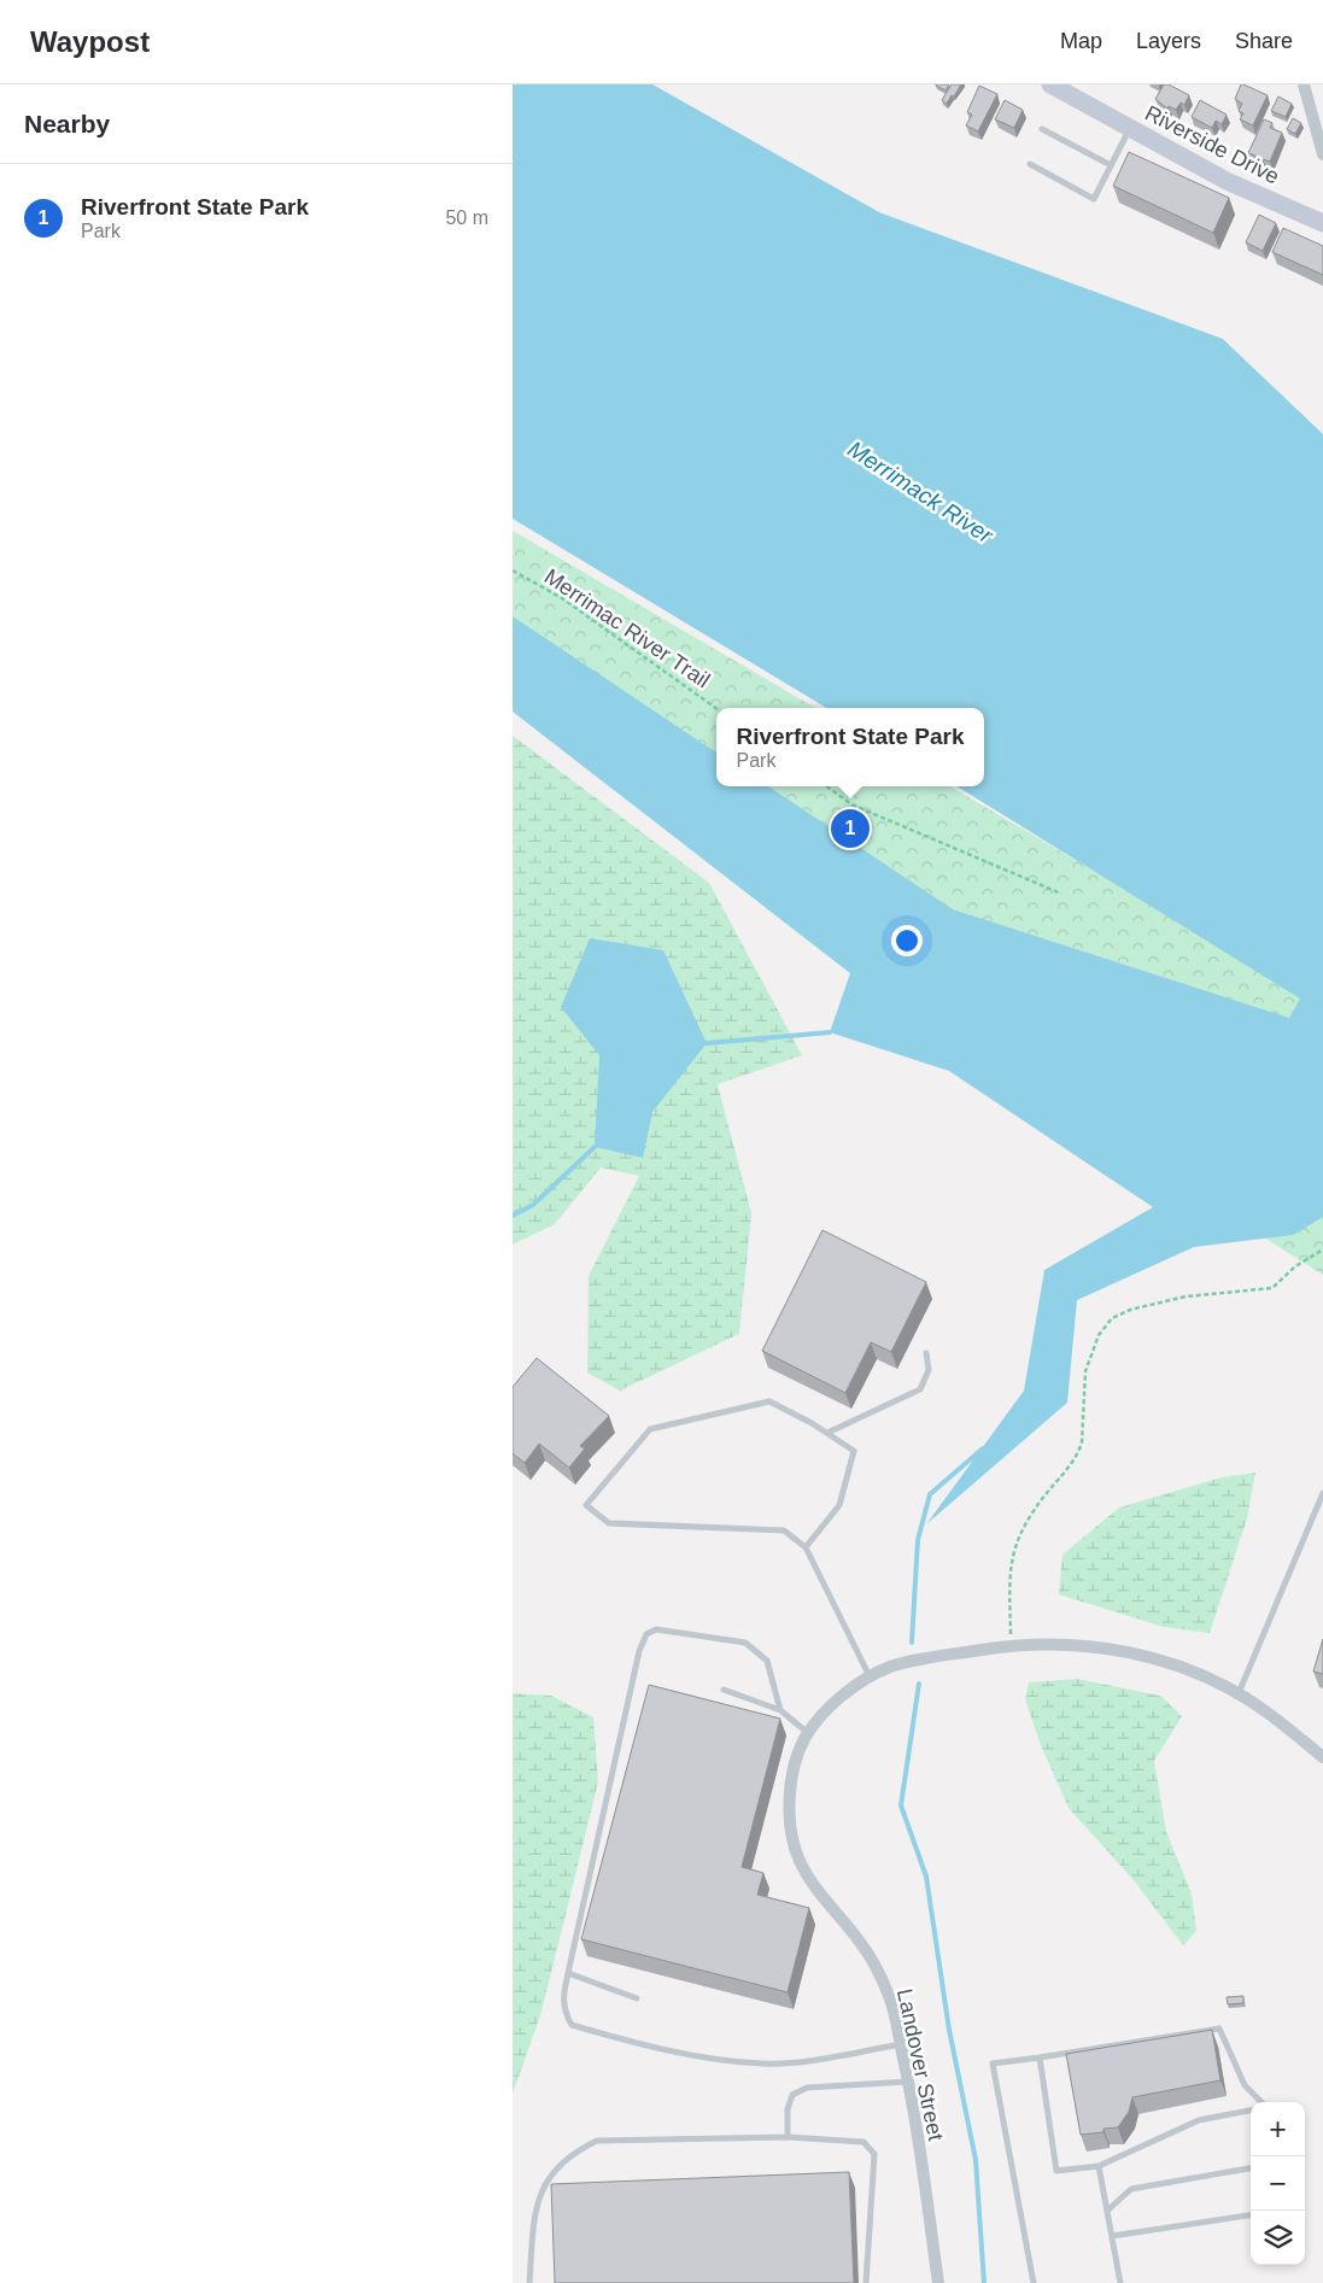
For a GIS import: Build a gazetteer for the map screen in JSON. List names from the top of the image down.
{
  "streets": {
    "main road": ["Riverside Drive"],
    "street": ["Landover Street"],
    "path": ["Merrimac River Trail"]
  },
  "water": ["Merrimack River"],
  "page": {
    "header": "Waypost",
    "nav": ["Map", "Layers", "Share"],
    "heading": "Nearby",
    "list": [
      {
        "mark": "1",
        "name": "Riverfront State Park",
        "note": "Park",
        "value": "50 m"
      }
    ],
    "popup": ["Riverfront State Park", "Park"],
    "pins": "1",
    "map_buttons": ["+", "−"]
  }
}
